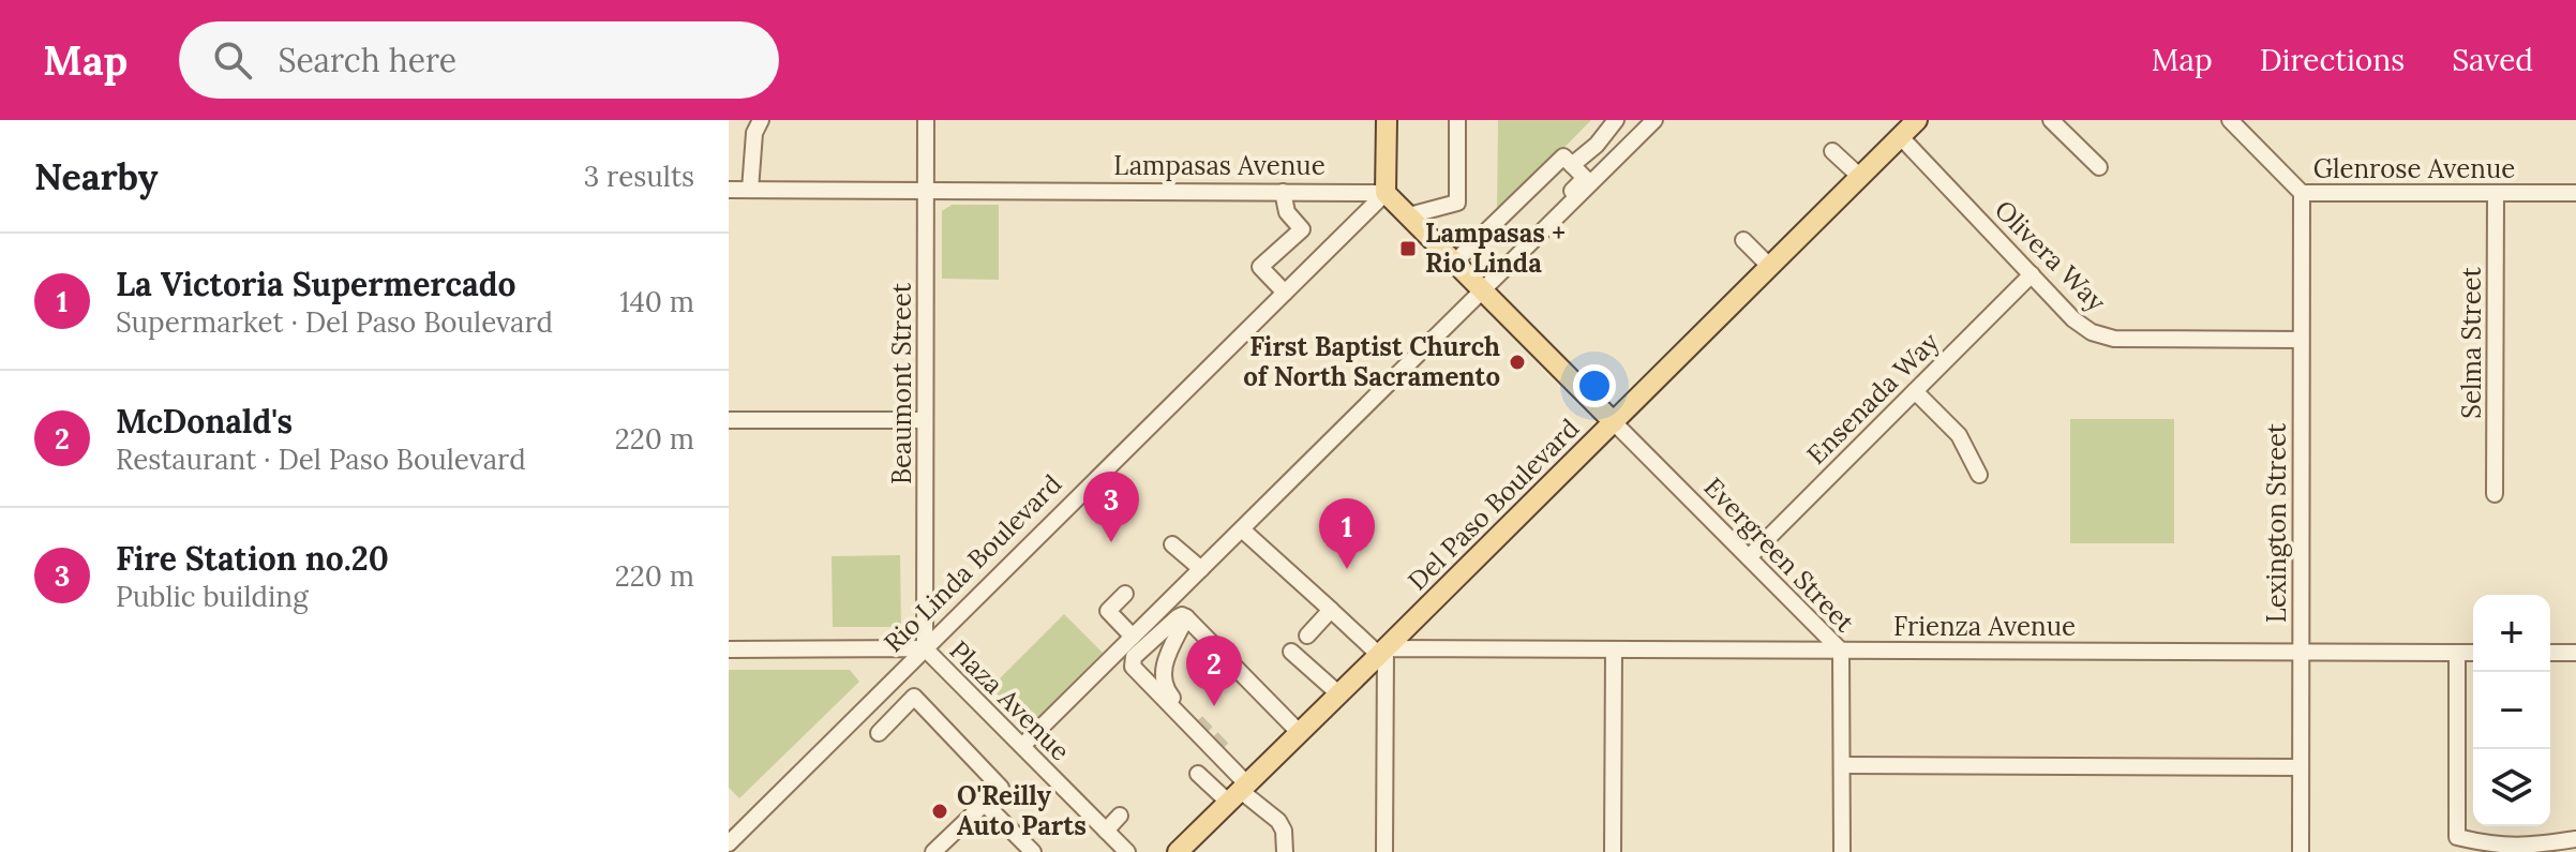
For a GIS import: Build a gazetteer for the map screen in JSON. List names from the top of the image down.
{
  "streets": {
    "main road": ["Del Paso Boulevard"],
    "street": [
      "Lampasas Avenue",
      "Glenrose Avenue",
      "Olivera Way",
      "Selma Street",
      "Beaumont Street",
      "Ensenada Way",
      "Lexington Street",
      "Evergreen Street",
      "Rio Linda Boulevard",
      "Frienza Avenue",
      "Plaza Avenue"
    ]
  },
  "crossings": [
    ["Lampasas Avenue", "Beaumont Street"],
    ["Lampasas Avenue", "Rio Linda Boulevard"],
    ["Glenrose Avenue", "Selma Street"],
    ["Glenrose Avenue", "Lexington Street"],
    ["Olivera Way", "Ensenada Way"],
    ["Olivera Way", "Del Paso Boulevard"],
    ["Olivera Way", "Lexington Street"],
    ["Beaumont Street", "Rio Linda Boulevard"],
    ["Beaumont Street", "Plaza Avenue"],
    ["Ensenada Way", "Evergreen Street"],
    ["Del Paso Boulevard", "Evergreen Street"],
    ["Del Paso Boulevard", "Frienza Avenue"],
    ["Lexington Street", "Frienza Avenue"],
    ["Evergreen Street", "Frienza Avenue"],
    ["Rio Linda Boulevard", "Plaza Avenue"]
  ],
  "places": {
    "transit": ["Lampasas + Rio Linda"],
    "other": ["First Baptist Church of North Sacramento", "O'Reilly Auto Parts"]
  },
  "page": {
    "header": "Map",
    "search": "Search here",
    "nav": ["Map", "Directions", "Saved"],
    "heading": ["Nearby", "3 results"],
    "list": [
      {
        "mark": "1",
        "name": "La Victoria Supermercado",
        "note": "Supermarket · Del Paso Boulevard",
        "value": "140 m"
      },
      {
        "mark": "2",
        "name": "McDonald's",
        "note": "Restaurant · Del Paso Boulevard",
        "value": "220 m"
      },
      {
        "mark": "3",
        "name": "Fire Station no.20",
        "note": "Public building",
        "value": "220 m"
      }
    ],
    "pins": ["3", "1", "2"],
    "map_buttons": ["+", "−"]
  }
}
